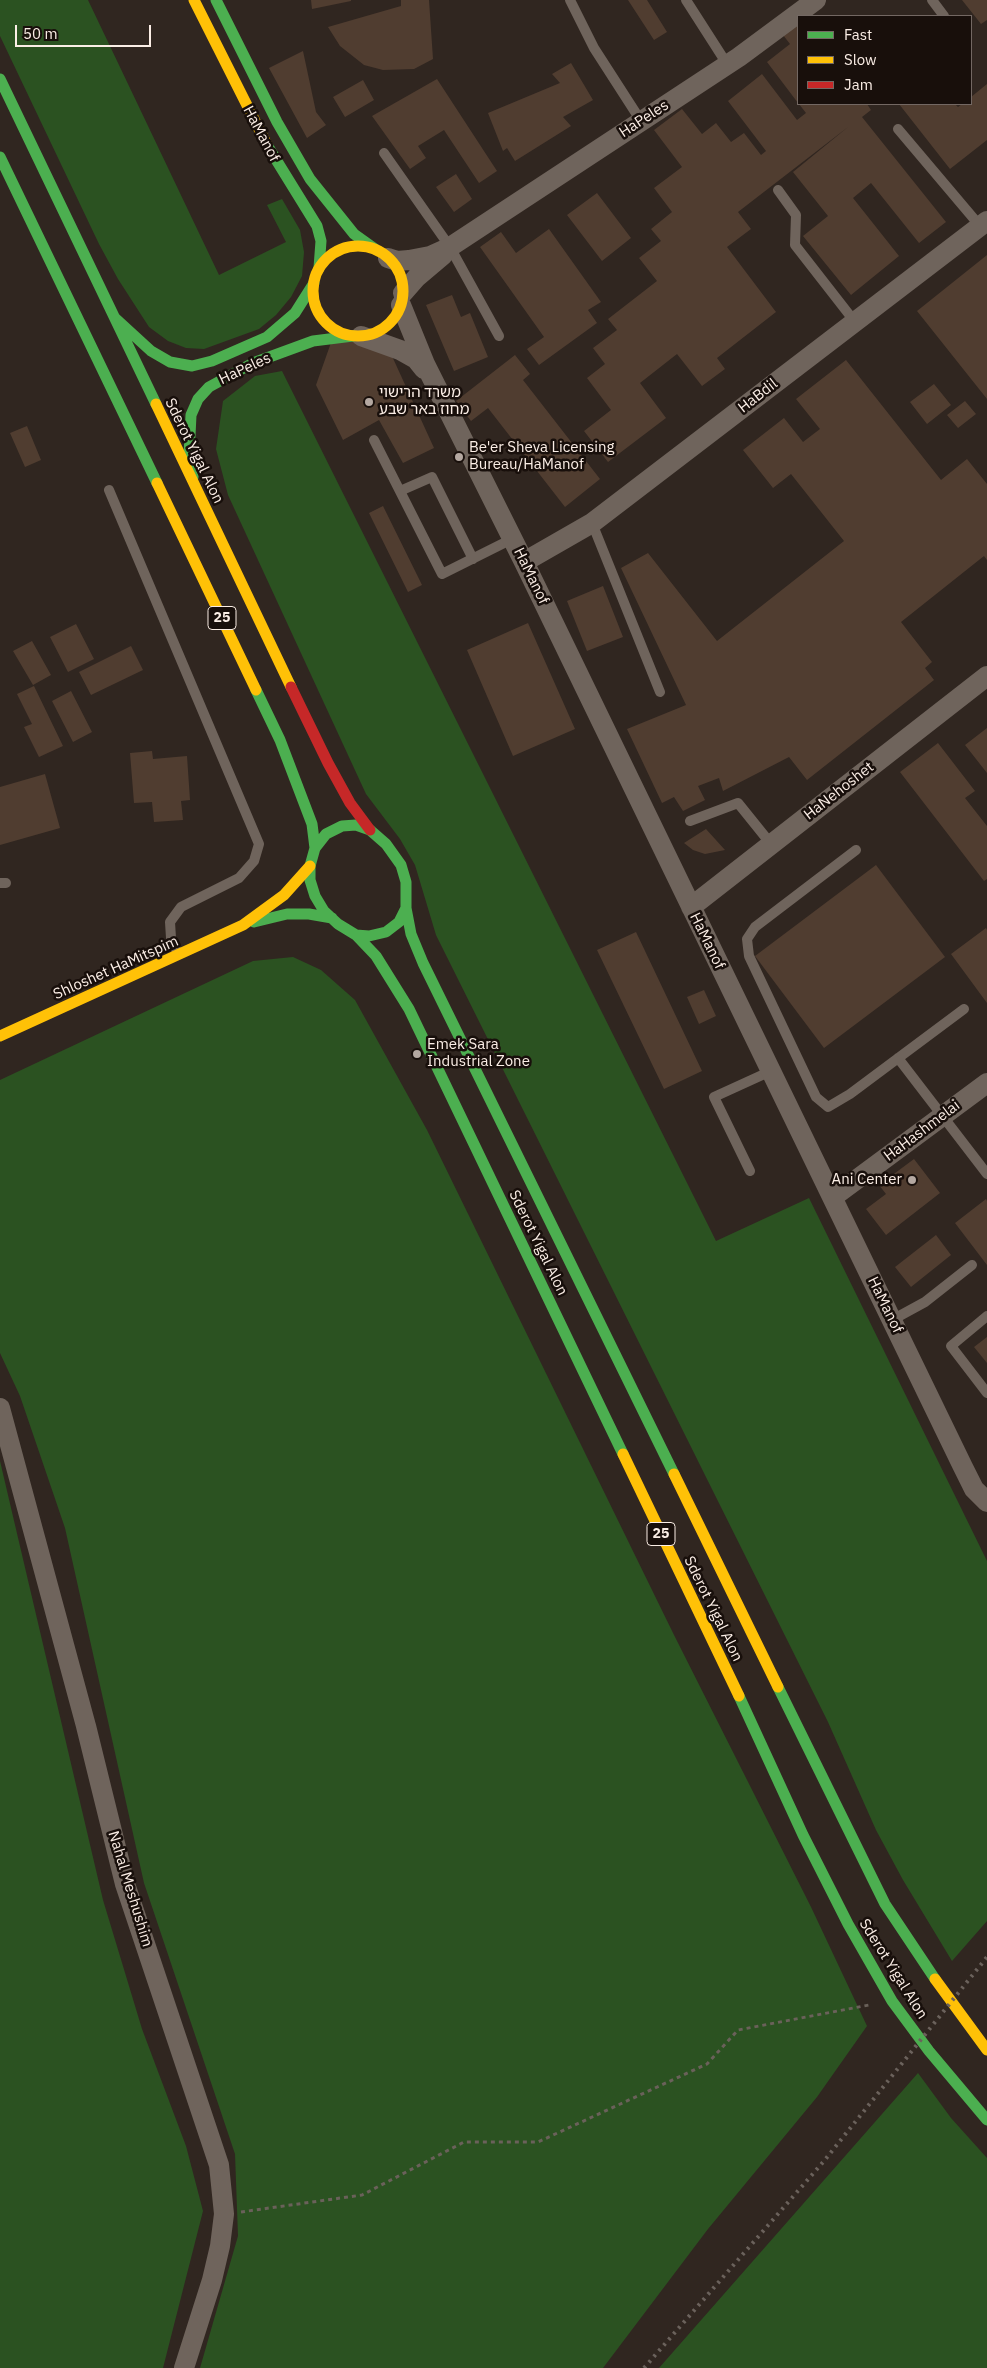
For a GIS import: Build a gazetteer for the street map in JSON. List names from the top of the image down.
{
  "streets": {
    "main road": [
      "HaPeles",
      "HaManof",
      "Sderot Yigal Alon",
      "25",
      "Shloshet HaMitspim"
    ],
    "street": [
      "HaBdil",
      "HaNehoshet",
      "HaHashmelai",
      "Nahal Meshushim"
    ]
  },
  "crossings": [
    ["HaPeles", "HaManof"],
    ["HaPeles", "Sderot Yigal Alon"],
    ["HaManof", "HaBdil"],
    ["HaManof", "HaNehoshet"],
    ["HaManof", "HaHashmelai"],
    ["Sderot Yigal Alon", "Shloshet HaMitspim"]
  ],
  "places": [
    "משרד הרישוי מחוז באר שבע",
    "Be'er Sheva Licensing Bureau/HaManof",
    "Emek Sara Industrial Zone",
    "Ani Center"
  ],
  "legend": ["Fast", "Slow", "Jam"],
  "scale_bar": "50 m"
}
